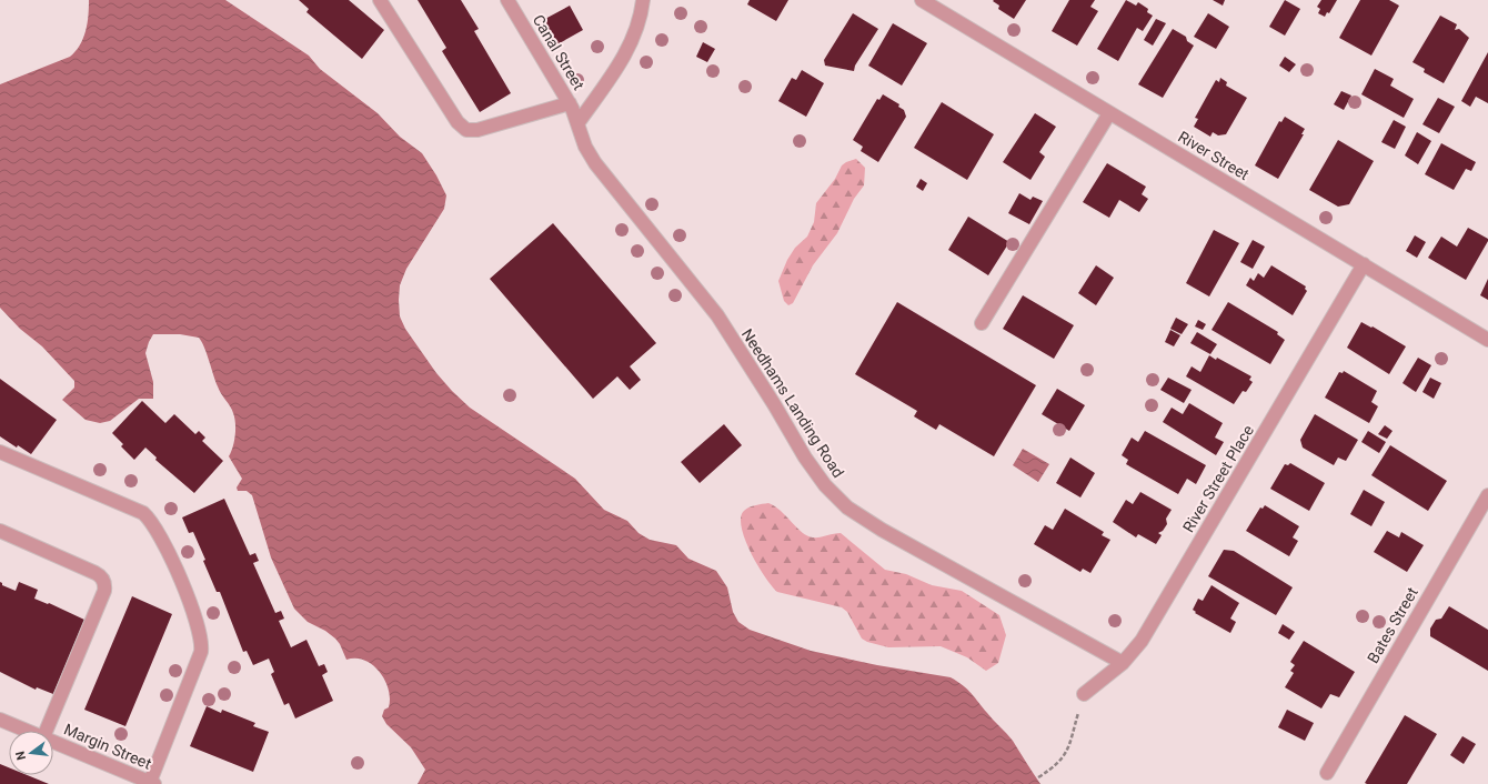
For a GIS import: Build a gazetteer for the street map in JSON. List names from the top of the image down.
{
  "streets": {
    "street": [
      "Canal Street",
      "River Street",
      "Needhams Landing Road",
      "River Street Place",
      "Bates Street",
      "Margin Street"
    ]
  },
  "crossings": [
    ["Canal Street", "Needhams Landing Road"],
    ["River Street", "River Street Place"],
    ["Needhams Landing Road", "River Street Place"]
  ],
  "north": "left"
}
